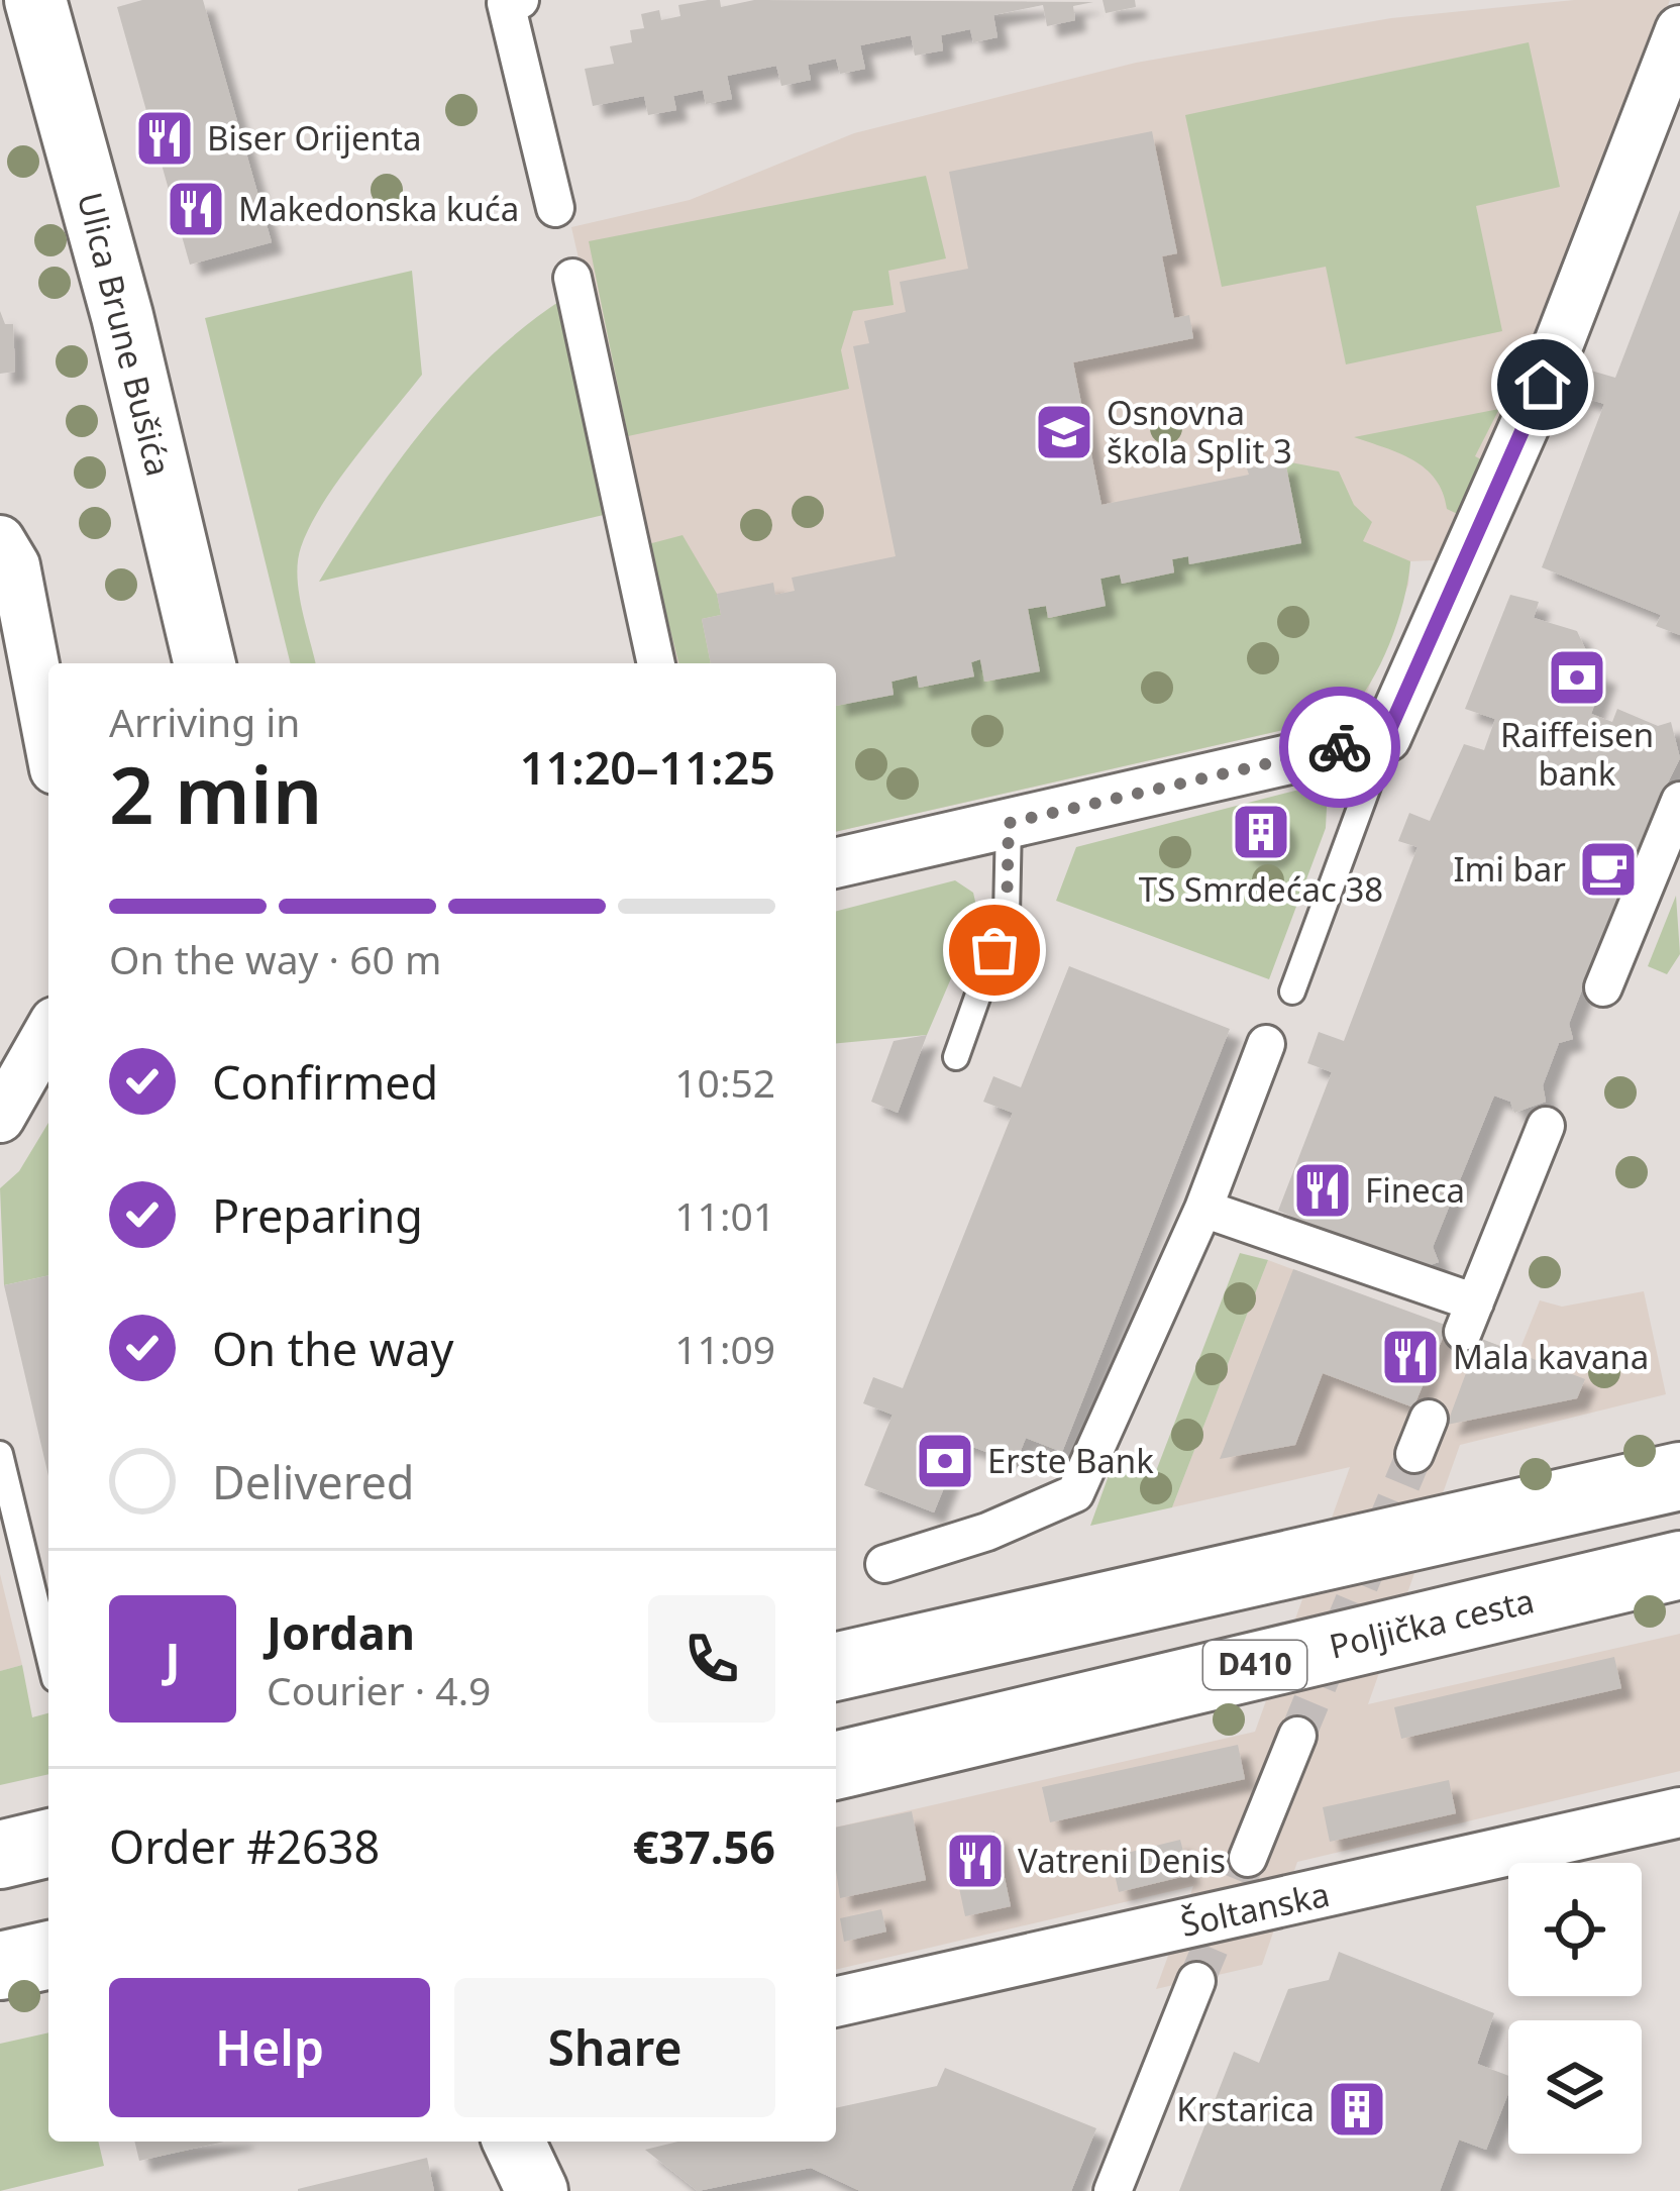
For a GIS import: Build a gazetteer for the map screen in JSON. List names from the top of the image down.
{
  "streets": {
    "main road": ["Poljička cesta", "D410"],
    "street": ["Ulica Brune Bušića", "Šoltanska"]
  },
  "places": {
    "restaurant": [
      "Biser Orijenta",
      "Makedonska kuća",
      "Fineca",
      "Mala kavana",
      "Vatreni Denis"
    ],
    "school or university": ["Osnovna škola Split 3"],
    "bank": ["Raiffeisen bank", "Erste Bank"],
    "building": ["TS Smrdećac 38", "Krstarica"],
    "cafe": ["Imi bar"]
  },
  "page": {
    "heading": ["2 min", "Arriving in", "11:20–11:25"],
    "panel": [
      "Jordan",
      "Courier · 4.9",
      "Order #2638",
      "€37.56"
    ],
    "bar": "On the way · 60 m",
    "list": [
      ["Confirmed", "10:52"],
      ["Preparing", "11:01"],
      ["On the way", "11:09"],
      "Delivered"
    ],
    "round": "J",
    "buttons": ["Help", "Share"]
  }
}
